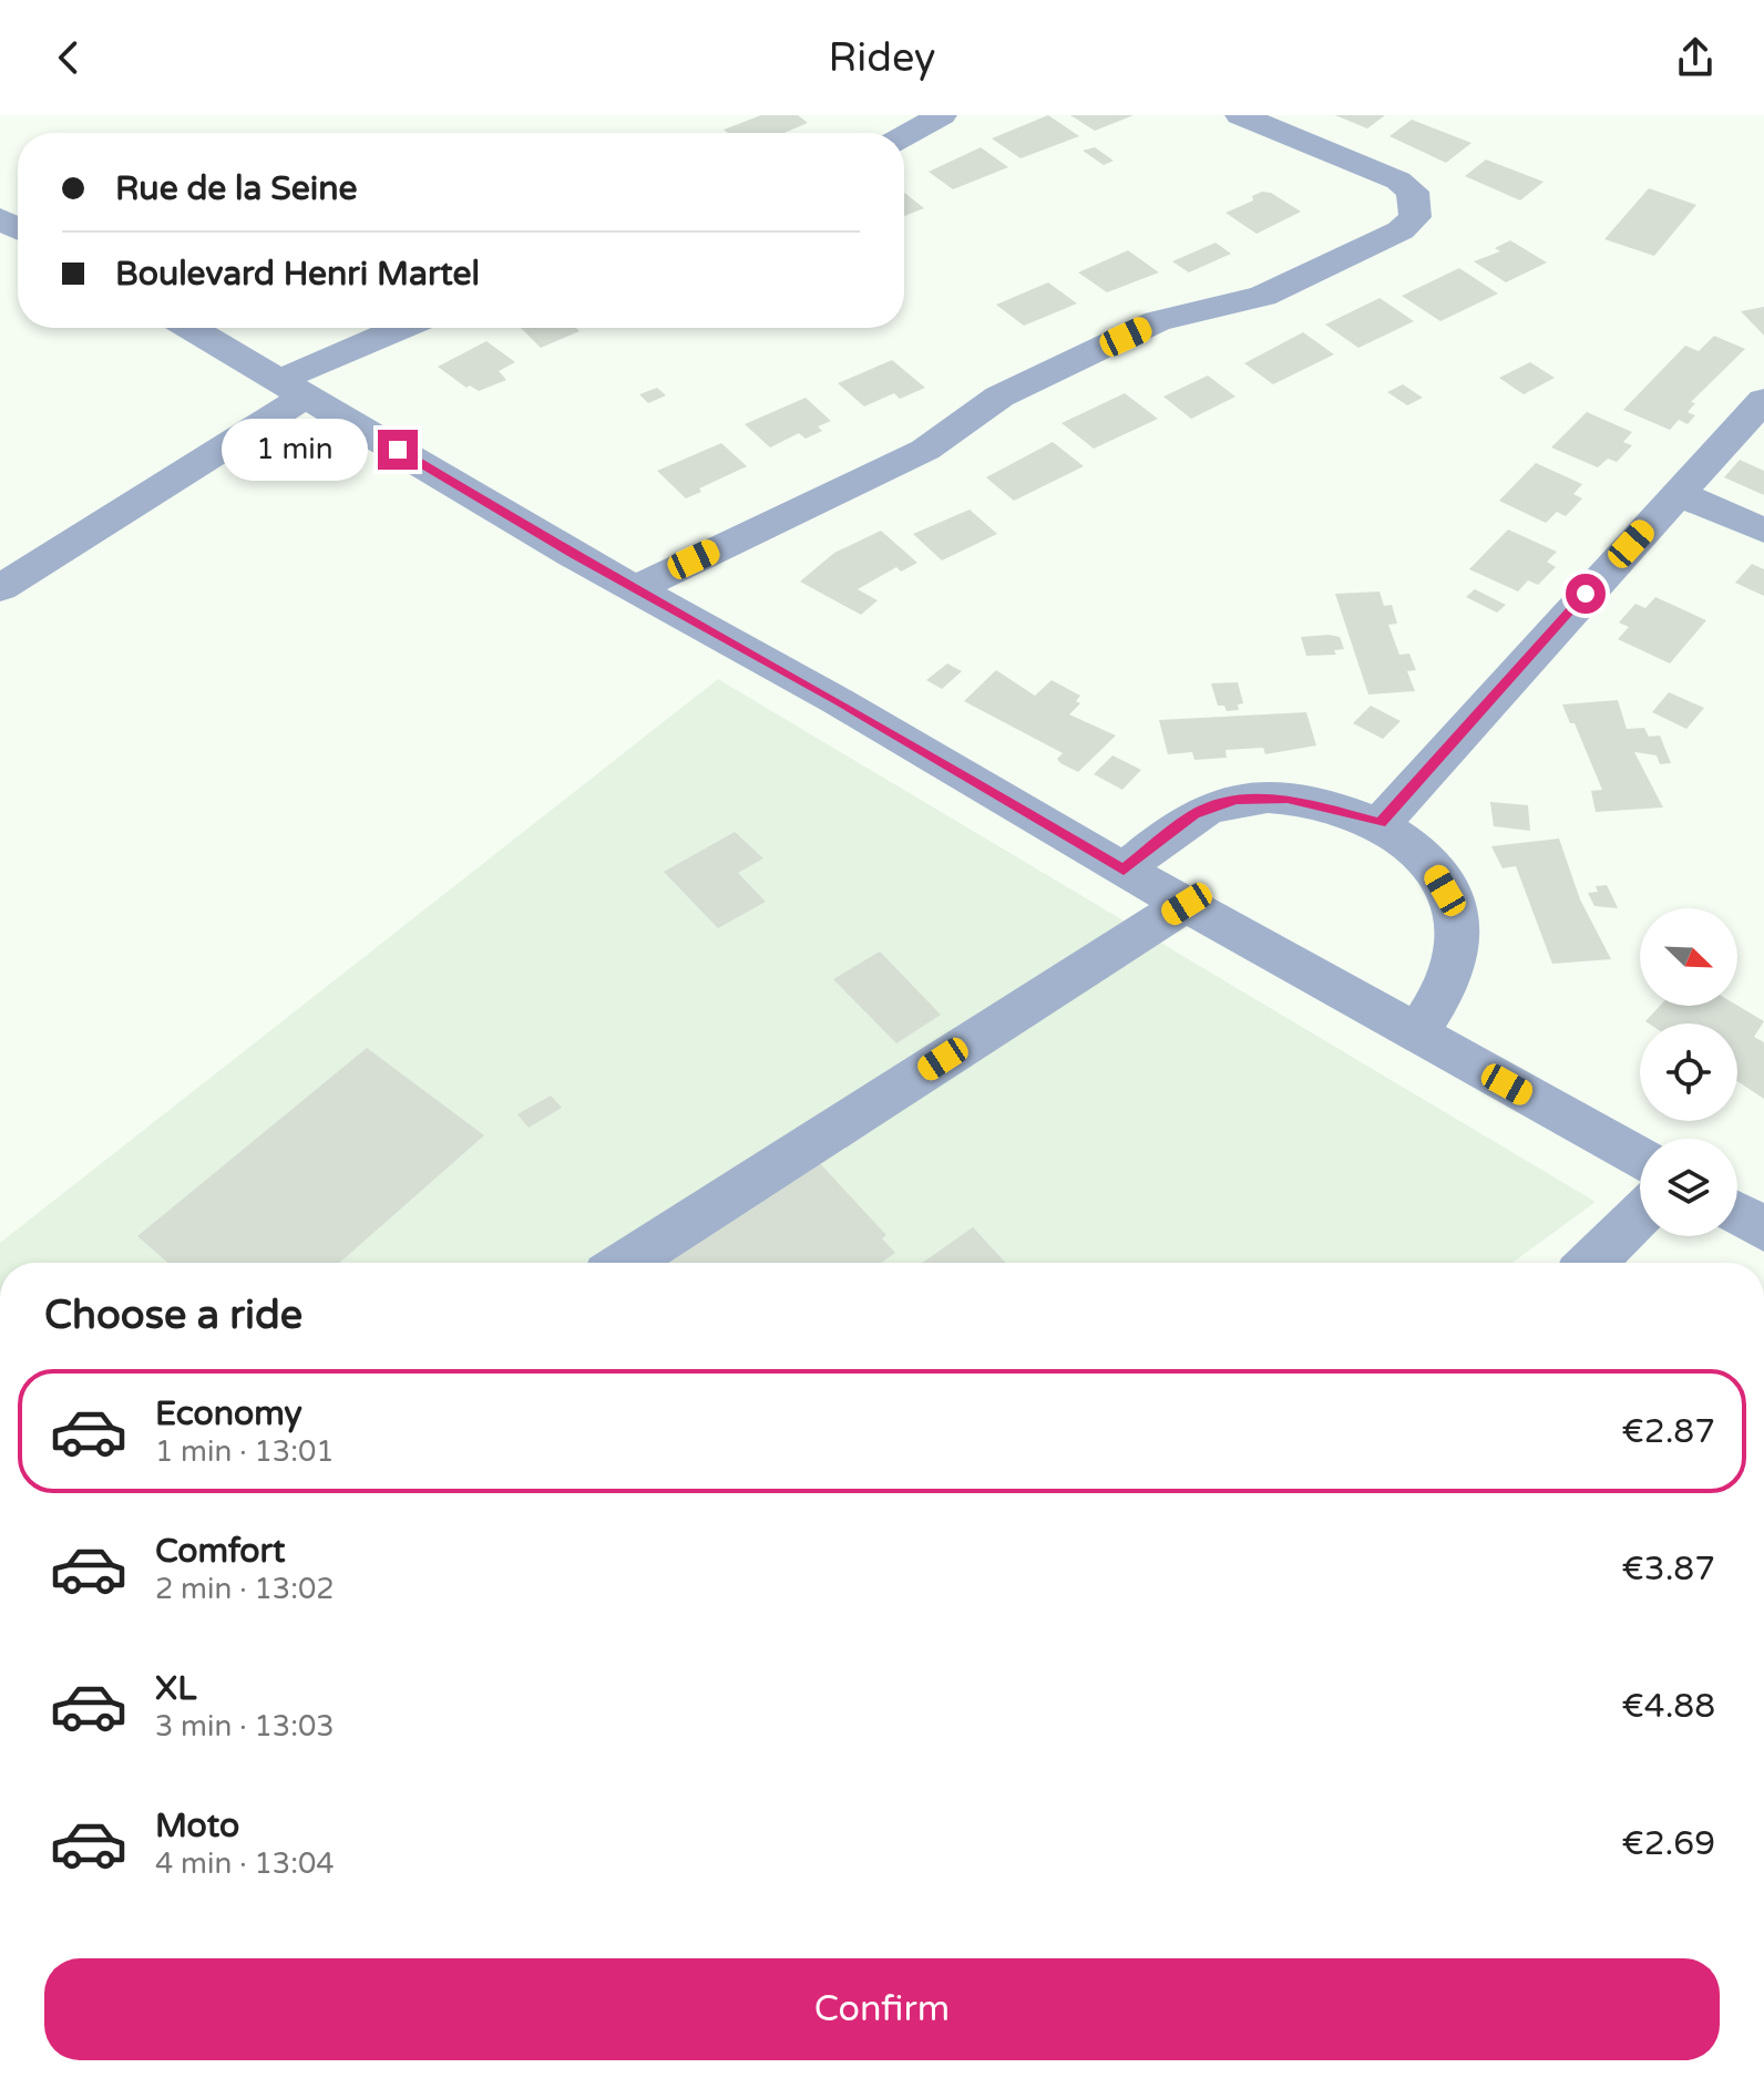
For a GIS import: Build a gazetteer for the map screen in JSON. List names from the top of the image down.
{
  "north": "bottom right",
  "page": {
    "header": "Ridey",
    "banner": ["Rue de la Seine", "Boulevard Henri Martel"],
    "bubble": "1 min",
    "heading": "Choose a ride",
    "list": [
      {
        "name": "Economy",
        "note": "1 min · 13:01",
        "value": "€2.87"
      },
      {
        "name": "Comfort",
        "note": "2 min · 13:02",
        "value": "€3.87"
      },
      {
        "name": "XL",
        "note": "3 min · 13:03",
        "value": "€4.88"
      },
      {
        "name": "Moto",
        "note": "4 min · 13:04",
        "value": "€2.69"
      }
    ],
    "buttons": "Confirm"
  }
}
